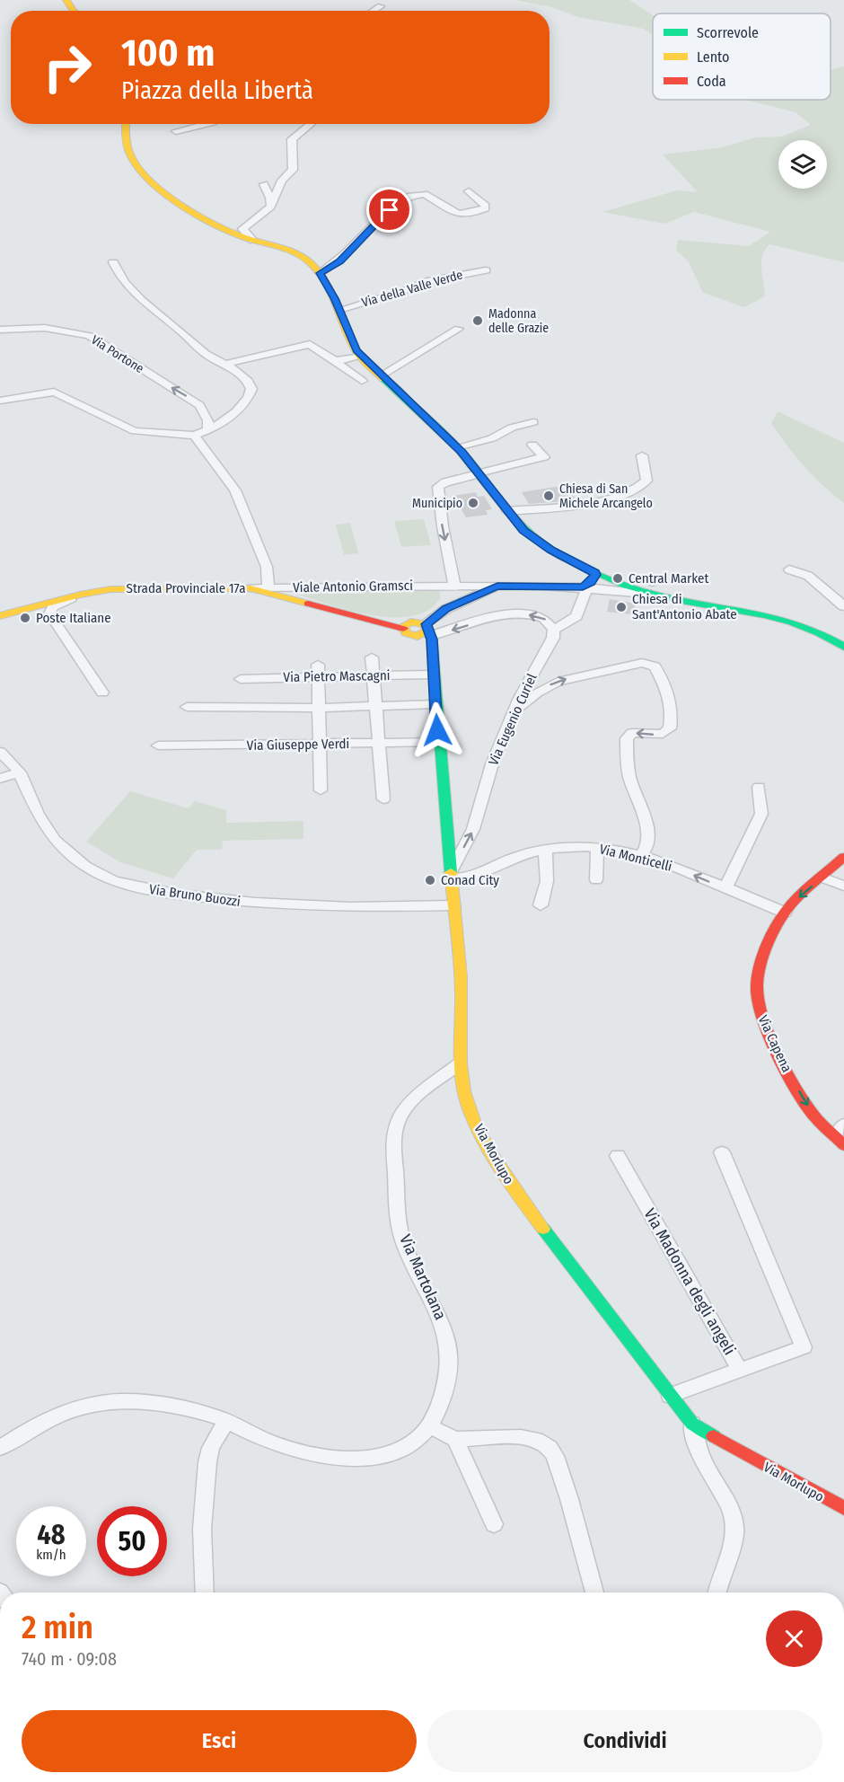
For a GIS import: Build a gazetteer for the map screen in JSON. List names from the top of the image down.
{
  "streets": {
    "main road": ["Strada Provinciale 17a", "Via Capena", "Via Morlupo"],
    "street": [
      "Via della Valle Verde",
      "Via Portone",
      "Viale Antonio Gramsci",
      "Via Pietro Mascagni",
      "Via Eugenio Curiel",
      "Via Giuseppe Verdi",
      "Via Monticelli",
      "Via Bruno Buozzi",
      "Via Martolana",
      "Via Madonna degli angeli"
    ]
  },
  "crossings": [
    ["Viale Antonio Gramsci", "Strada Provinciale 17a"],
    ["Via Pietro Mascagni", "Via Morlupo"],
    ["Via Eugenio Curiel", "Via Monticelli"],
    ["Via Eugenio Curiel", "Via Morlupo"],
    ["Via Giuseppe Verdi", "Via Morlupo"],
    ["Via Monticelli", "Via Capena"],
    ["Via Monticelli", "Via Morlupo"],
    ["Via Bruno Buozzi", "Via Morlupo"],
    ["Via Morlupo", "Via Martolana"],
    ["Via Morlupo", "Via Madonna degli angeli"]
  ],
  "one_way": ["Via Capena"],
  "places": [
    "Madonna delle Grazie",
    "Chiesa di San Michele Arcangelo",
    "Municipio",
    "Central Market",
    "Chiesa di Sant'Antonio Abate",
    "Poste Italiane",
    "Conad City"
  ],
  "legend": ["Scorrevole", "Lento", "Coda"],
  "page": {
    "turn": ["100 m", "Piazza della Libertà"],
    "speed": "48 km/h",
    "limit": "50",
    "heading": ["2 min", "740 m · 09:08"],
    "buttons": ["Esci", "Condividi"]
  }
}
